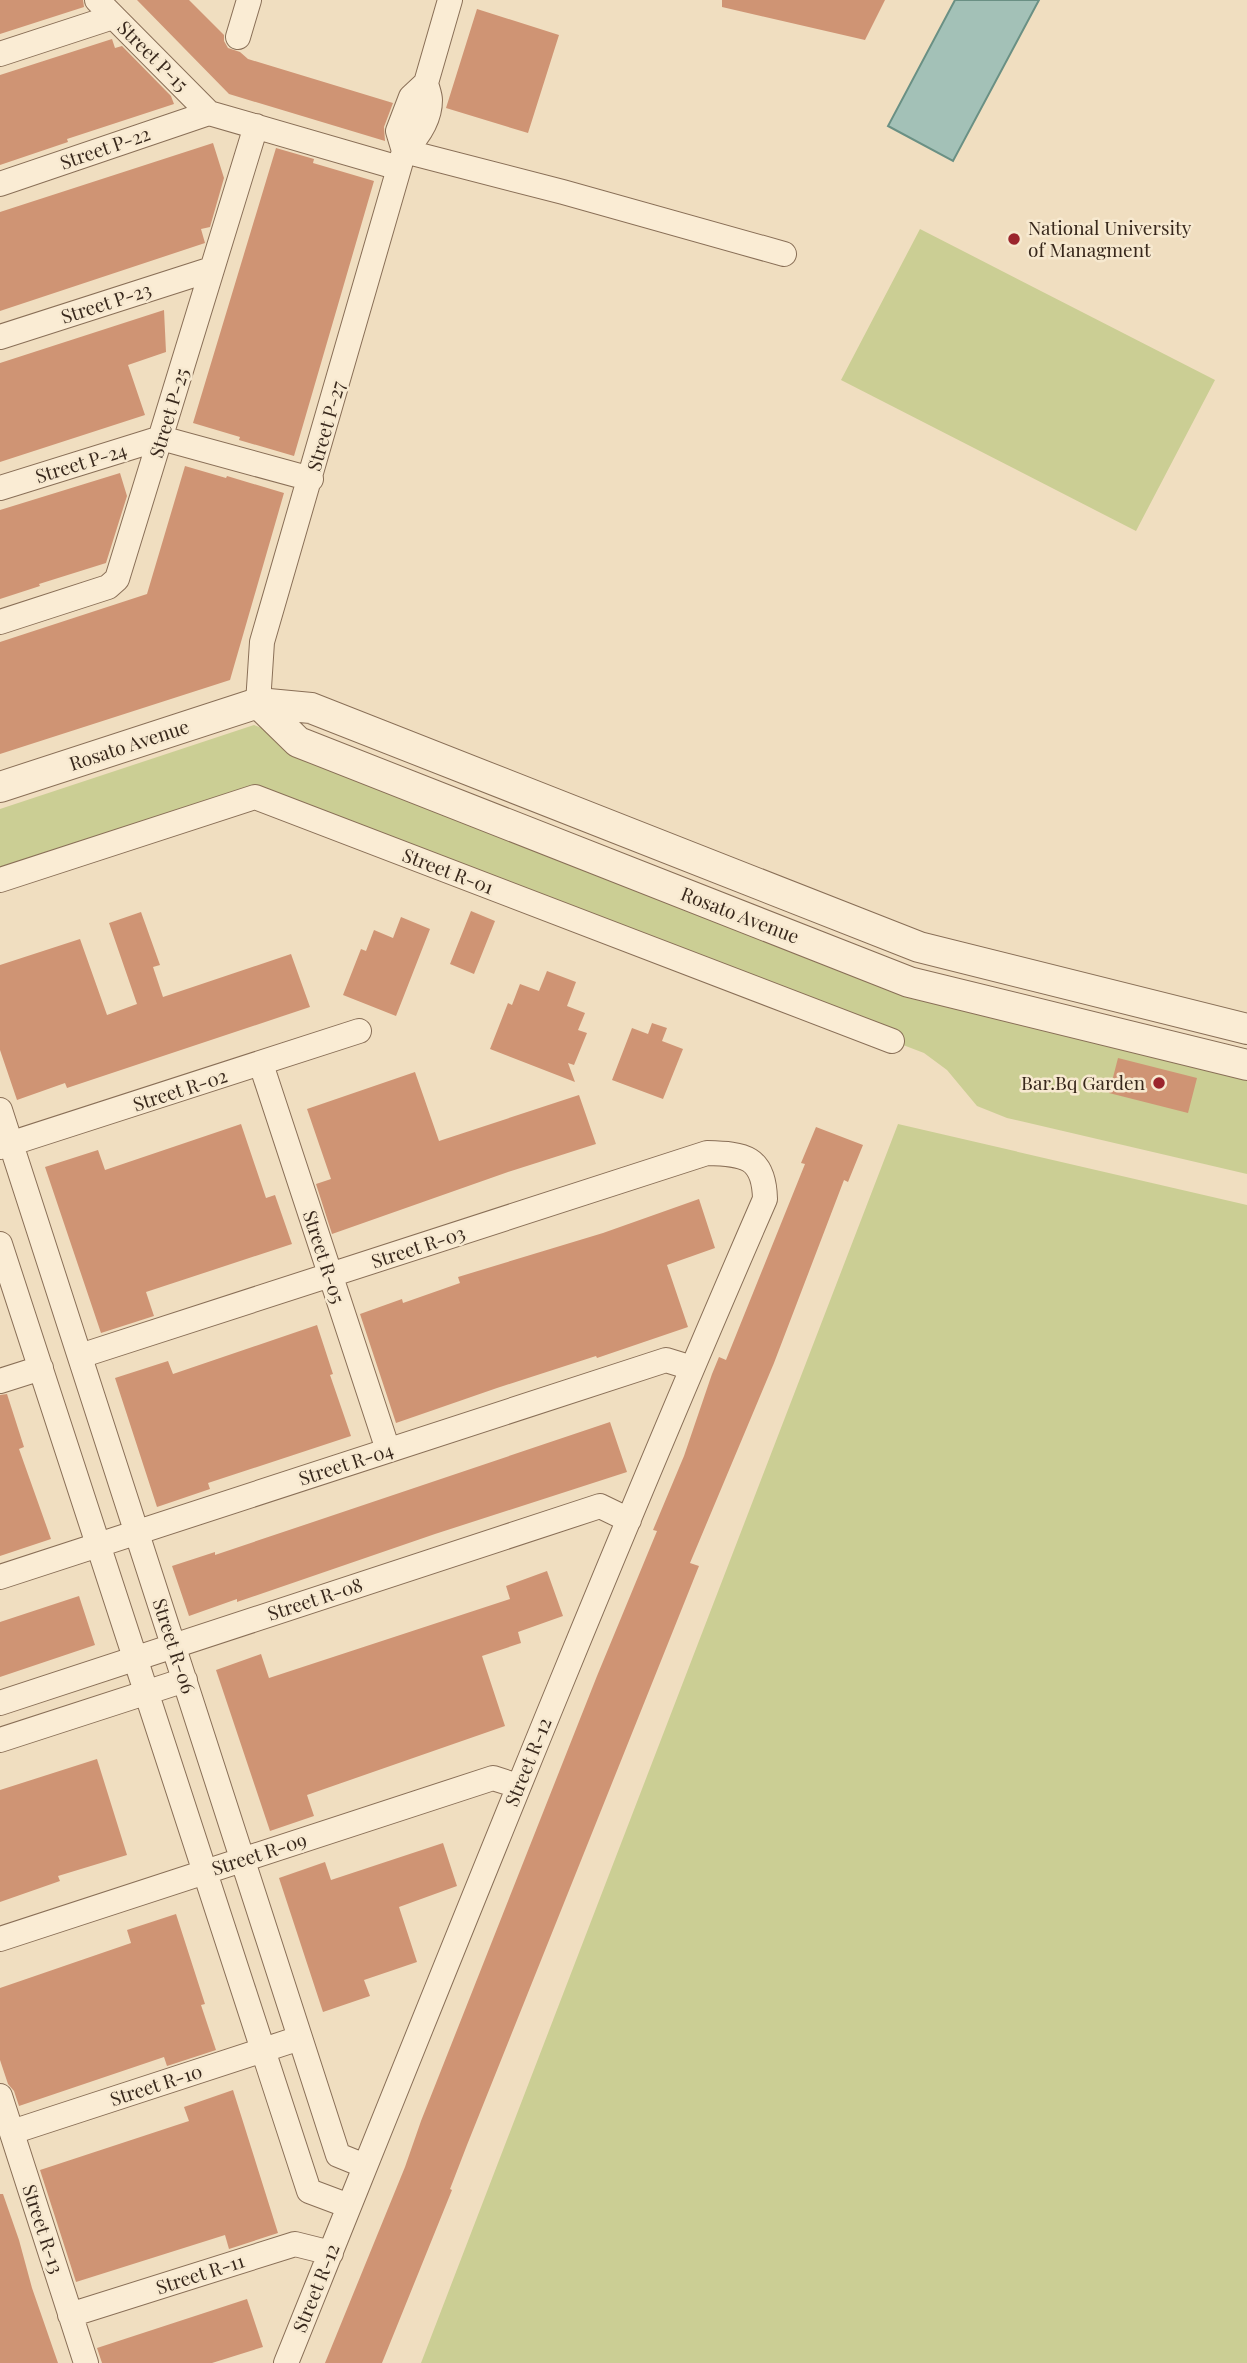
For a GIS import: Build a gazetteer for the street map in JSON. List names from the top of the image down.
{
  "streets": {
    "street": [
      "Street P-15",
      "Street P-22",
      "Street P-23",
      "Street P-25",
      "Street P-27",
      "Street P-24",
      "Rosato Avenue",
      "Street R-01",
      "Street R-02",
      "Street R-03",
      "Street R-05",
      "Street R-04",
      "Street R-08",
      "Street R-06",
      "Street R-12",
      "Street R-09",
      "Street R-10",
      "Street R-13",
      "Street R-11"
    ]
  },
  "crossings": [
    ["Street P-15", "Street P-22"],
    ["Street P-23", "Street P-25"],
    ["Street P-25", "Street P-24"],
    ["Street P-27", "Rosato Avenue"],
    ["Street R-02", "Street R-05"],
    ["Street R-02", "Street R-06"],
    ["Street R-03", "Street R-05"],
    ["Street R-03", "Street R-06"],
    ["Street R-03", "Street R-12"],
    ["Street R-05", "Street R-04"],
    ["Street R-04", "Street R-06"],
    ["Street R-04", "Street R-12"],
    ["Street R-08", "Street R-06"],
    ["Street R-08", "Street R-12"],
    ["Street R-06", "Street R-12"],
    ["Street R-06", "Street R-09"],
    ["Street R-06", "Street R-10"],
    ["Street R-12", "Street R-09"],
    ["Street R-12", "Street R-11"],
    ["Street R-10", "Street R-13"],
    ["Street R-13", "Street R-11"]
  ],
  "places": ["National University of Managment", "Bar.Bq Garden"]
}
